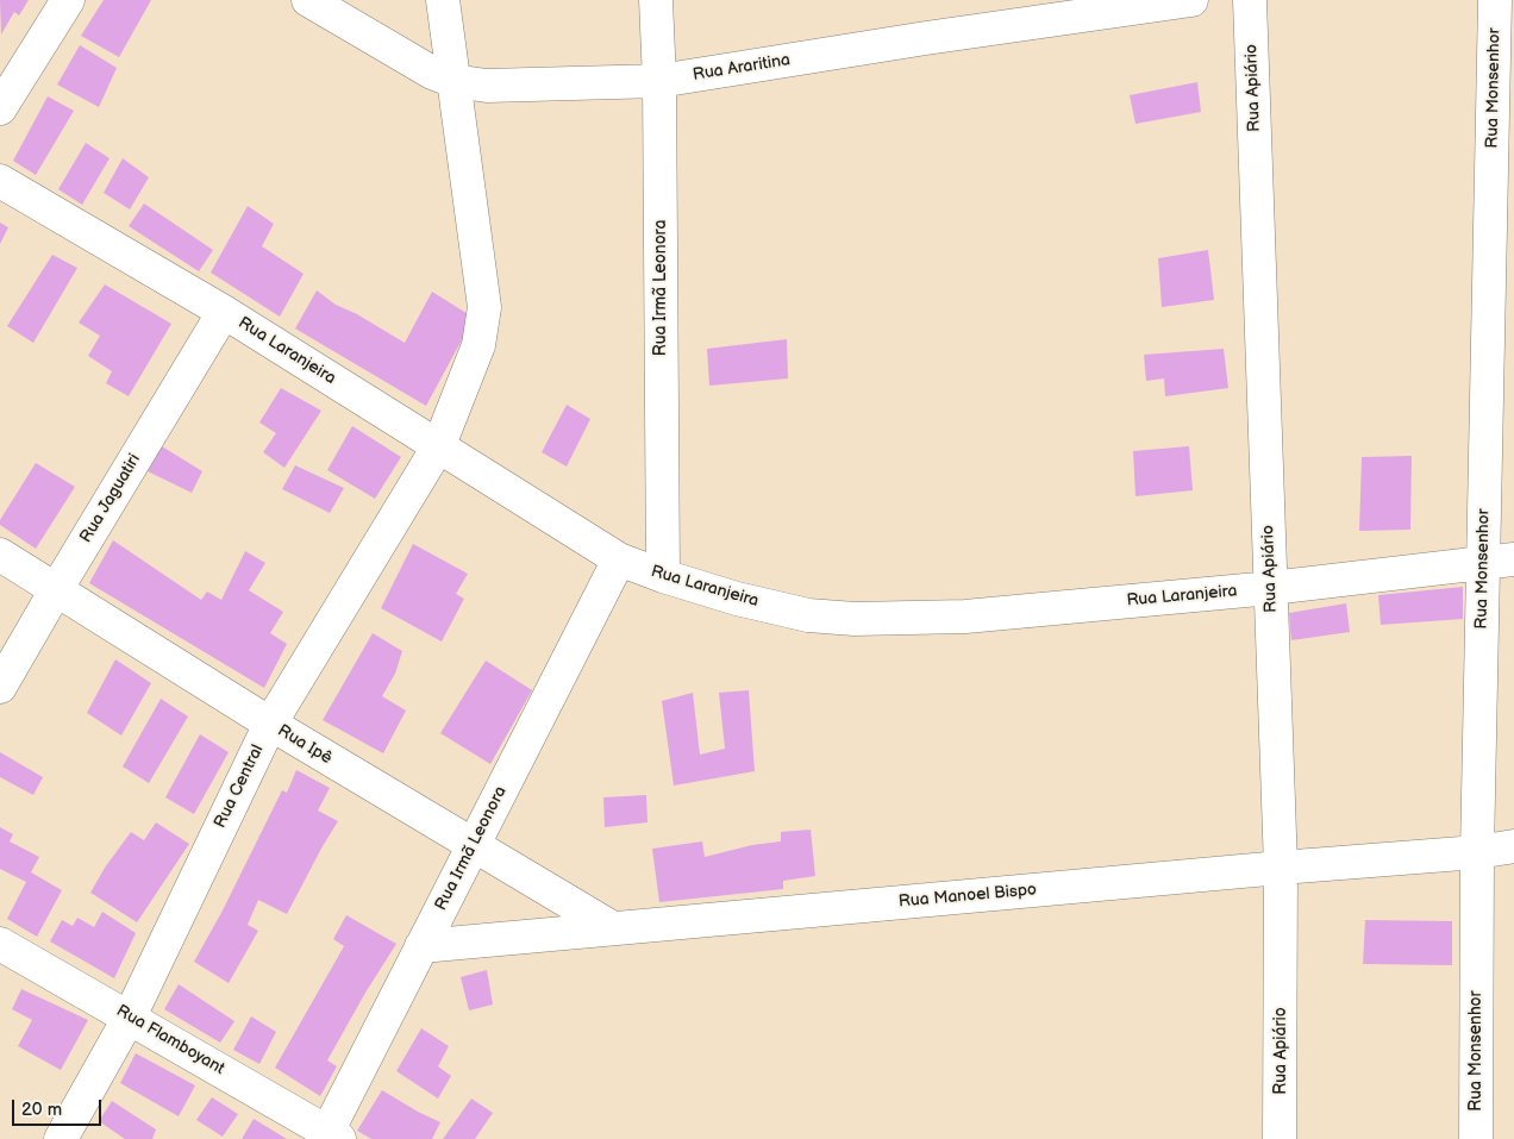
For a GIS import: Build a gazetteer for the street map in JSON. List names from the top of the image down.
{
  "streets": {
    "street": [
      "Rua Araritina",
      "Rua Apiário",
      "Rua Monsenhor",
      "Rua Irmã Leonora",
      "Rua Laranjeira",
      "Rua Jaguatiri",
      "Rua Ipê",
      "Rua Central",
      "Rua Manoel Bispo",
      "Rua Flamboyant"
    ]
  },
  "crossings": [
    ["Rua Araritina", "Rua Irmã Leonora"],
    ["Rua Araritina", "Rua Central"],
    ["Rua Apiário", "Rua Laranjeira"],
    ["Rua Apiário", "Rua Manoel Bispo"],
    ["Rua Monsenhor", "Rua Laranjeira"],
    ["Rua Monsenhor", "Rua Manoel Bispo"],
    ["Rua Irmã Leonora", "Rua Laranjeira"],
    ["Rua Irmã Leonora", "Rua Ipê"],
    ["Rua Irmã Leonora", "Rua Manoel Bispo"],
    ["Rua Irmã Leonora", "Rua Flamboyant"],
    ["Rua Laranjeira", "Rua Jaguatiri"],
    ["Rua Laranjeira", "Rua Central"],
    ["Rua Jaguatiri", "Rua Ipê"],
    ["Rua Ipê", "Rua Central"],
    ["Rua Ipê", "Rua Manoel Bispo"],
    ["Rua Central", "Rua Flamboyant"]
  ],
  "scale_bar": "20 m"
}
